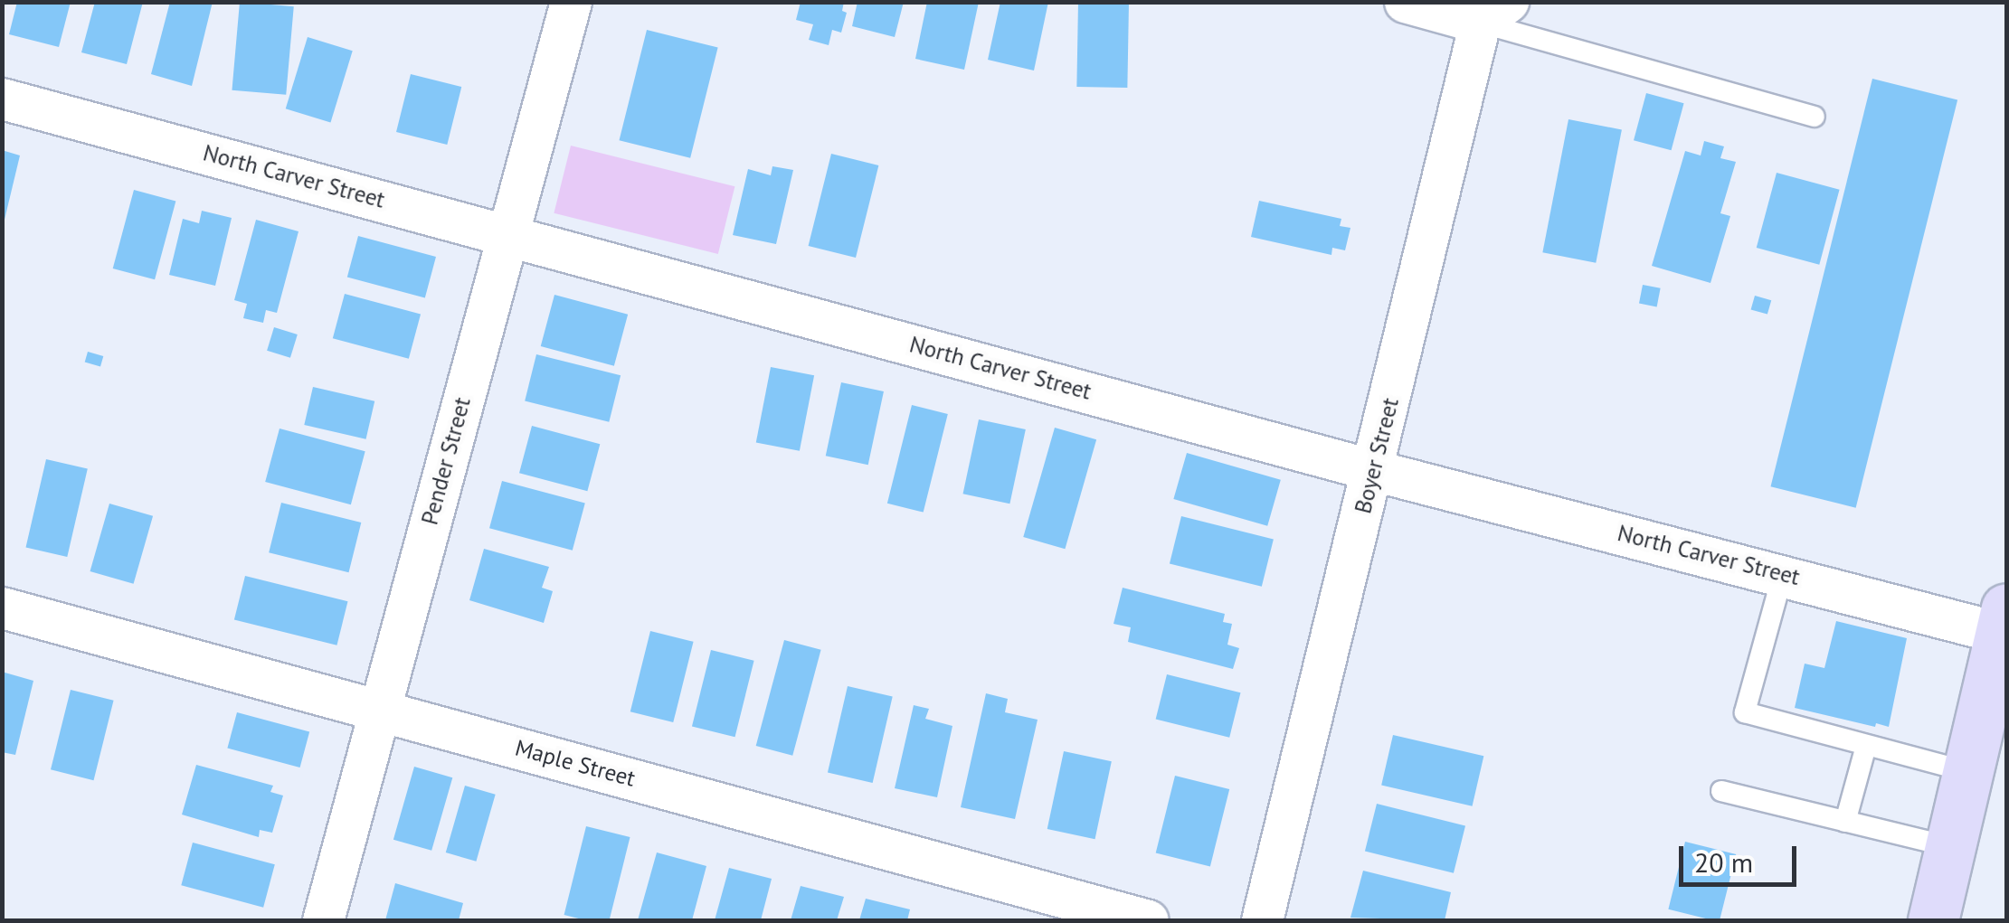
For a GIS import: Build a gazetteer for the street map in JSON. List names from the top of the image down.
{
  "streets": {
    "street": [
      "North Carver Street",
      "Boyer Street",
      "Pender Street",
      "Maple Street"
    ]
  },
  "crossings": [
    ["North Carver Street", "Boyer Street"],
    ["North Carver Street", "Pender Street"],
    ["Pender Street", "Maple Street"]
  ],
  "scale_bar": "20 m"
}
